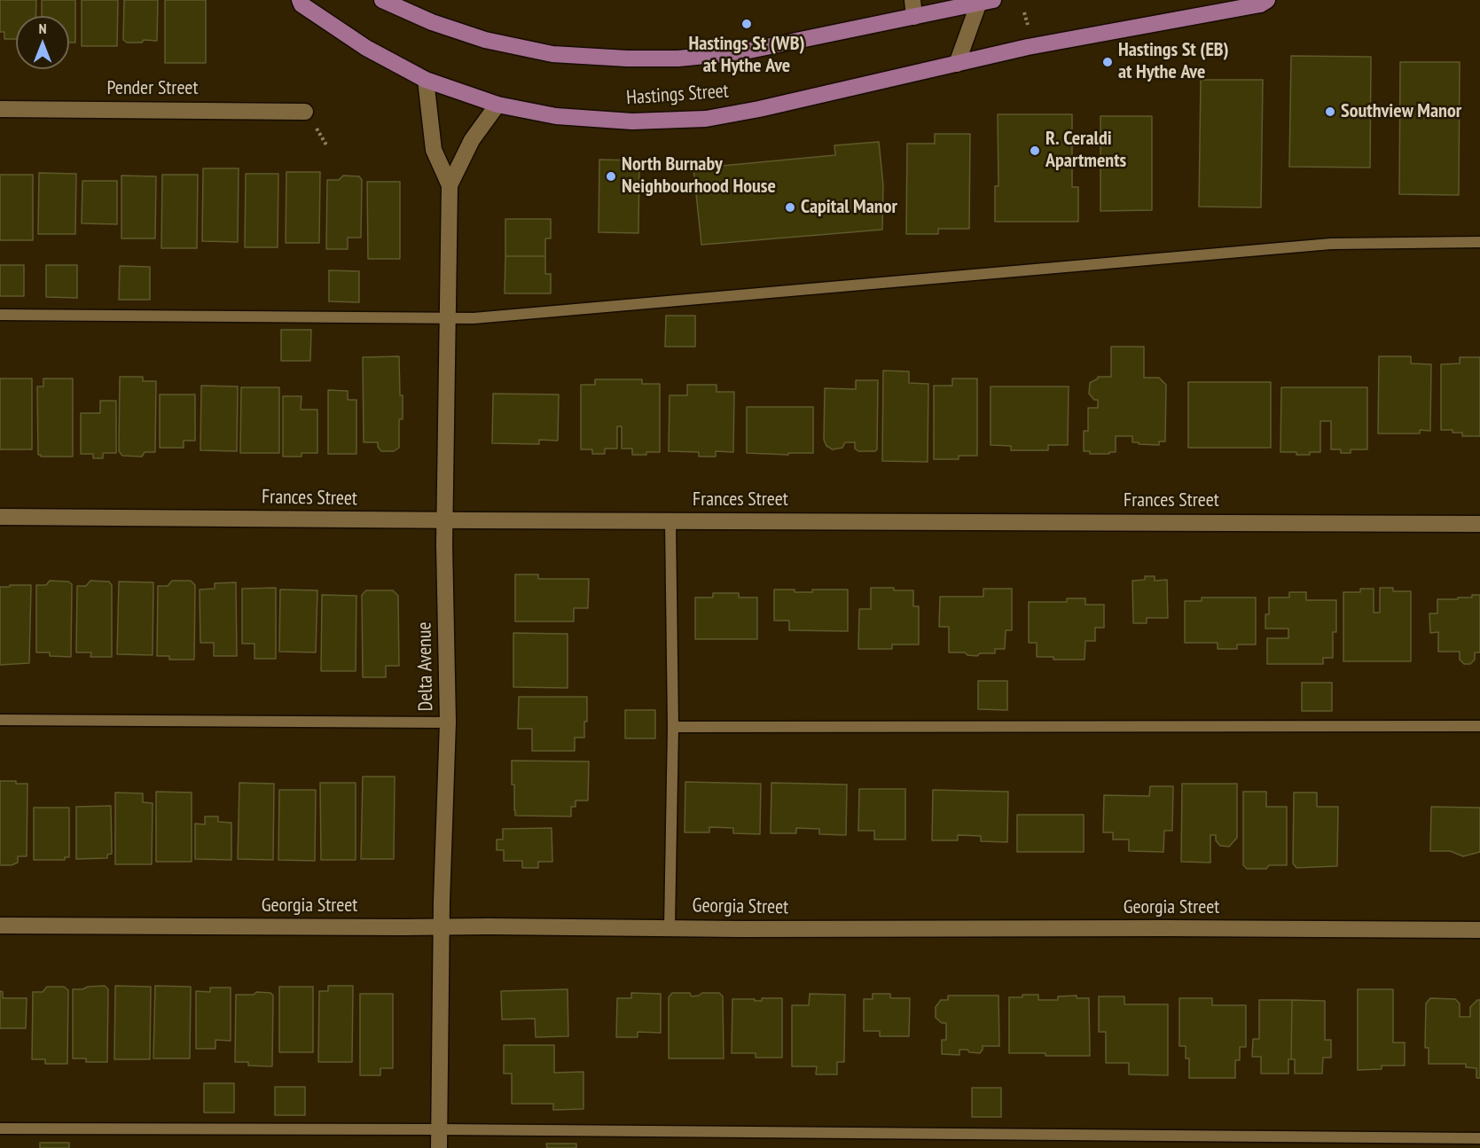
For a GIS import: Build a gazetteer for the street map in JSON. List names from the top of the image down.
{
  "streets": {
    "main road": ["Hastings Street"],
    "street": [
      "Pender Street",
      "Frances Street",
      "Delta Avenue",
      "Georgia Street"
    ]
  },
  "crossings": [
    ["Hastings Street", "Delta Avenue"],
    ["Frances Street", "Delta Avenue"],
    ["Delta Avenue", "Georgia Street"]
  ],
  "places": [
    "Hastings St (WB) at Hythe Ave",
    "Hastings St (EB) at Hythe Ave",
    "Southview Manor",
    "R. Ceraldi Apartments",
    "North Burnaby Neighbourhood House",
    "Capital Manor"
  ],
  "north": "top"
}
